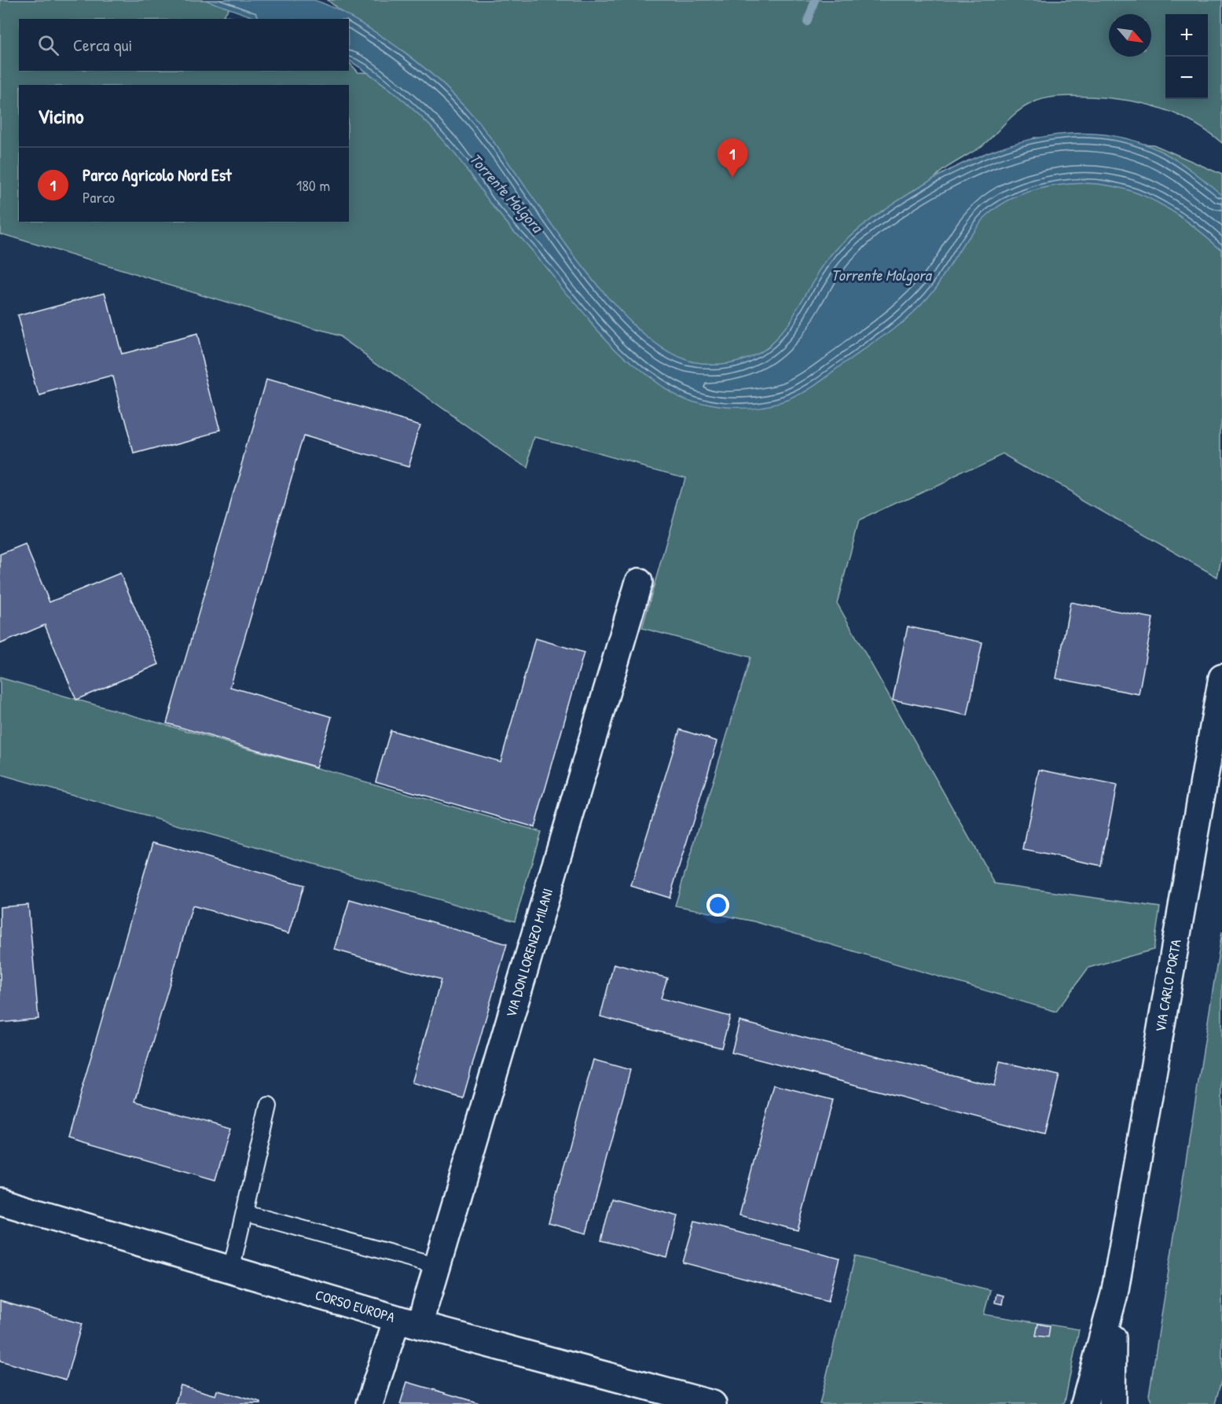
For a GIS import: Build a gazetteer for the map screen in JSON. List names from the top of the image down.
{
  "streets": {
    "street": ["VIA DON LORENZO MILANI", "VIA CARLO PORTA", "CORSO EUROPA"]
  },
  "crossings": [
    ["VIA DON LORENZO MILANI", "CORSO EUROPA"]
  ],
  "water": ["Torrente Molgora"],
  "north": "bottom right",
  "page": {
    "map_buttons": ["+", "−"],
    "search": "Cerca qui",
    "heading": "Vicino",
    "pins": "1",
    "list": [
      {
        "mark": "1",
        "name": "Parco Agricolo Nord Est",
        "note": "Parco",
        "value": "180 m"
      }
    ]
  }
}
